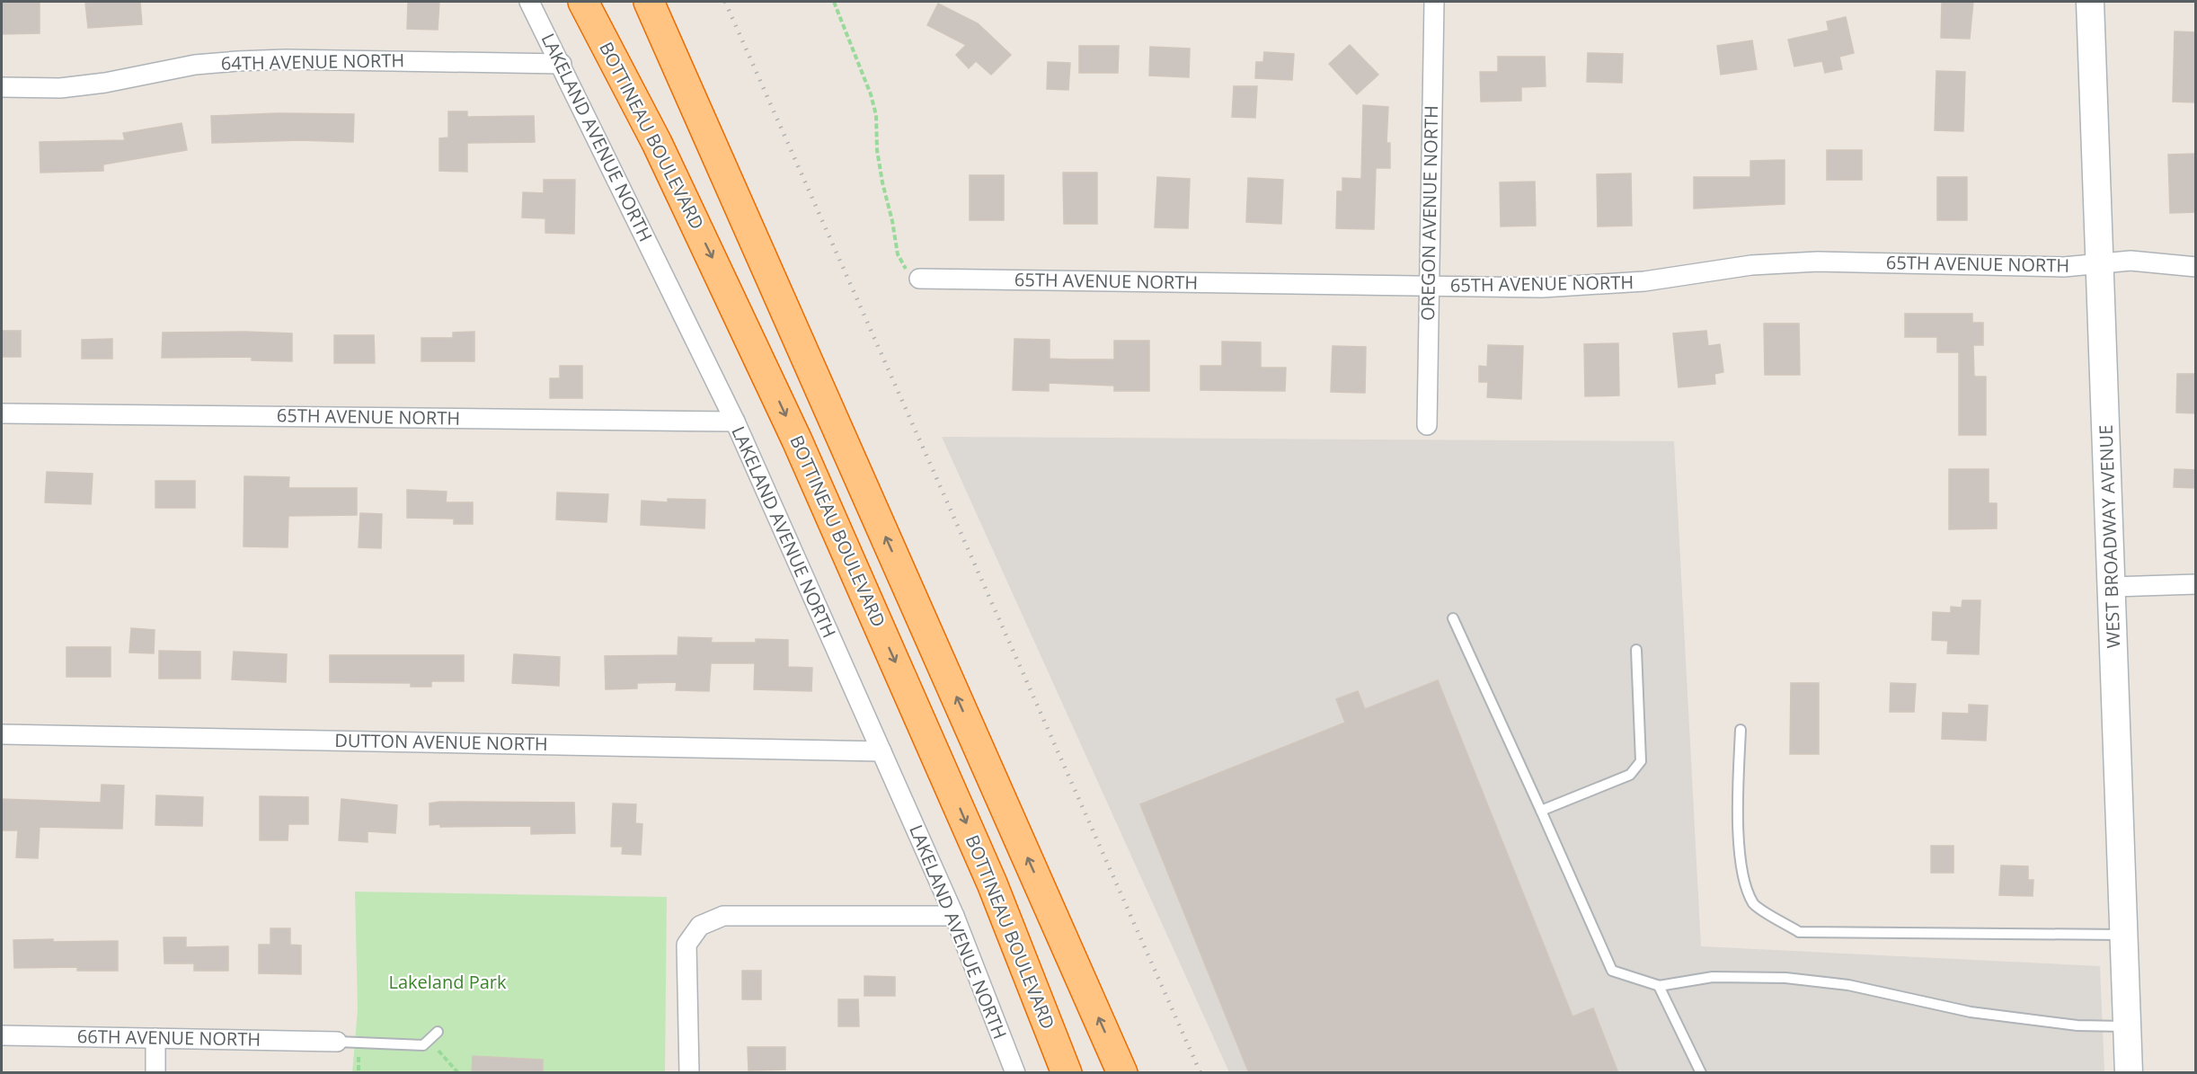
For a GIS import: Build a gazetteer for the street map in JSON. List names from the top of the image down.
{
  "streets": {
    "highway": ["BOTTINEAU BOULEVARD"],
    "street": [
      "64TH AVENUE NORTH",
      "LAKELAND AVENUE NORTH",
      "OREGON AVENUE NORTH",
      "65TH AVENUE NORTH",
      "WEST BROADWAY AVENUE",
      "DUTTON AVENUE NORTH",
      "66TH AVENUE NORTH"
    ]
  },
  "crossings": [
    ["64TH AVENUE NORTH", "LAKELAND AVENUE NORTH"],
    ["LAKELAND AVENUE NORTH", "65TH AVENUE NORTH"],
    ["LAKELAND AVENUE NORTH", "DUTTON AVENUE NORTH"],
    ["OREGON AVENUE NORTH", "65TH AVENUE NORTH"],
    ["65TH AVENUE NORTH", "WEST BROADWAY AVENUE"]
  ],
  "parks": ["Lakeland Park"]
}
